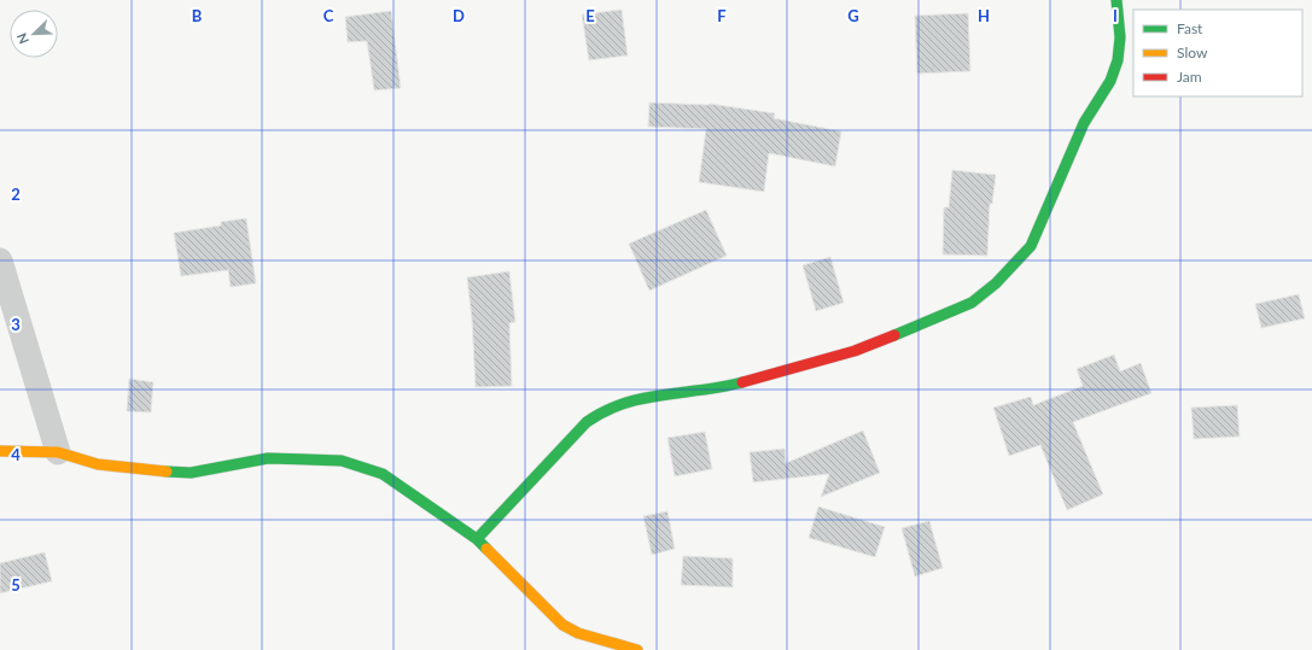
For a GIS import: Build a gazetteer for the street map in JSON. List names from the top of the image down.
{
  "legend": ["Fast", "Slow", "Jam"],
  "north": "bottom left",
  "grid": {
    "columns": [
      "B",
      "C",
      "D",
      "E",
      "F",
      "G",
      "H",
      "I"
    ],
    "rows": [
      "2",
      "3",
      "4",
      "5"
    ]
  }
}
